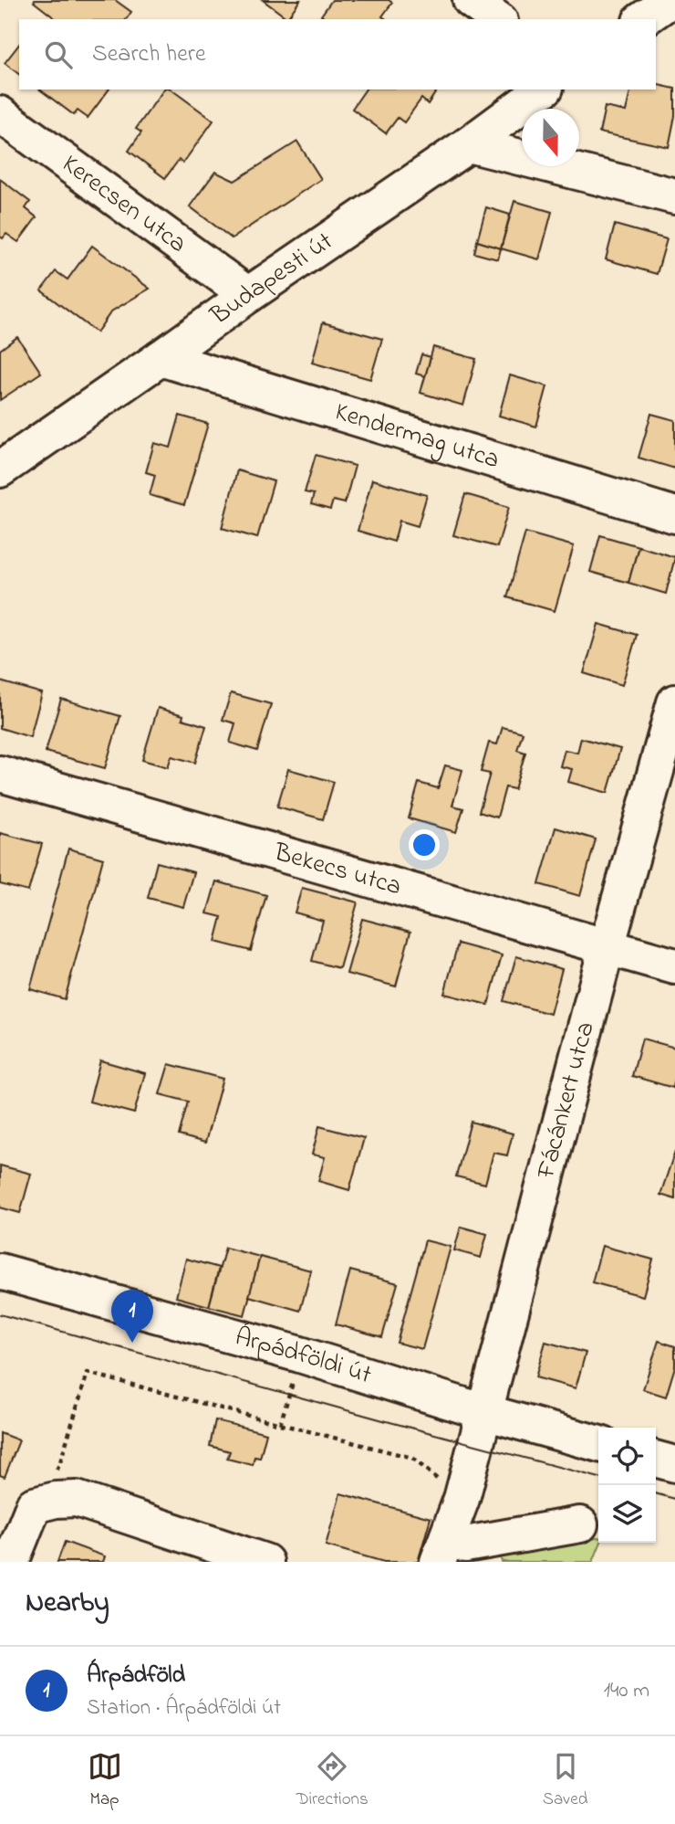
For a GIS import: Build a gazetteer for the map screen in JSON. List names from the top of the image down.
{
  "streets": {
    "street": [
      "Kerecsen utca",
      "Budapesti út",
      "Kendermag utca",
      "Bekecs utca",
      "Fácánkert utca",
      "Árpádföldi út"
    ]
  },
  "crossings": [
    ["Kerecsen utca", "Budapesti út"],
    ["Budapesti út", "Kendermag utca"],
    ["Bekecs utca", "Fácánkert utca"],
    ["Fácánkert utca", "Árpádföldi út"]
  ],
  "north": "bottom",
  "page": {
    "search": "Search here",
    "pins": "1",
    "heading": "Nearby",
    "list": [
      {
        "mark": "1",
        "name": "Árpádföld",
        "note": "Station · Árpádföldi út",
        "value": "140 m"
      }
    ],
    "nav": ["Map", "Directions", "Saved"]
  }
}
